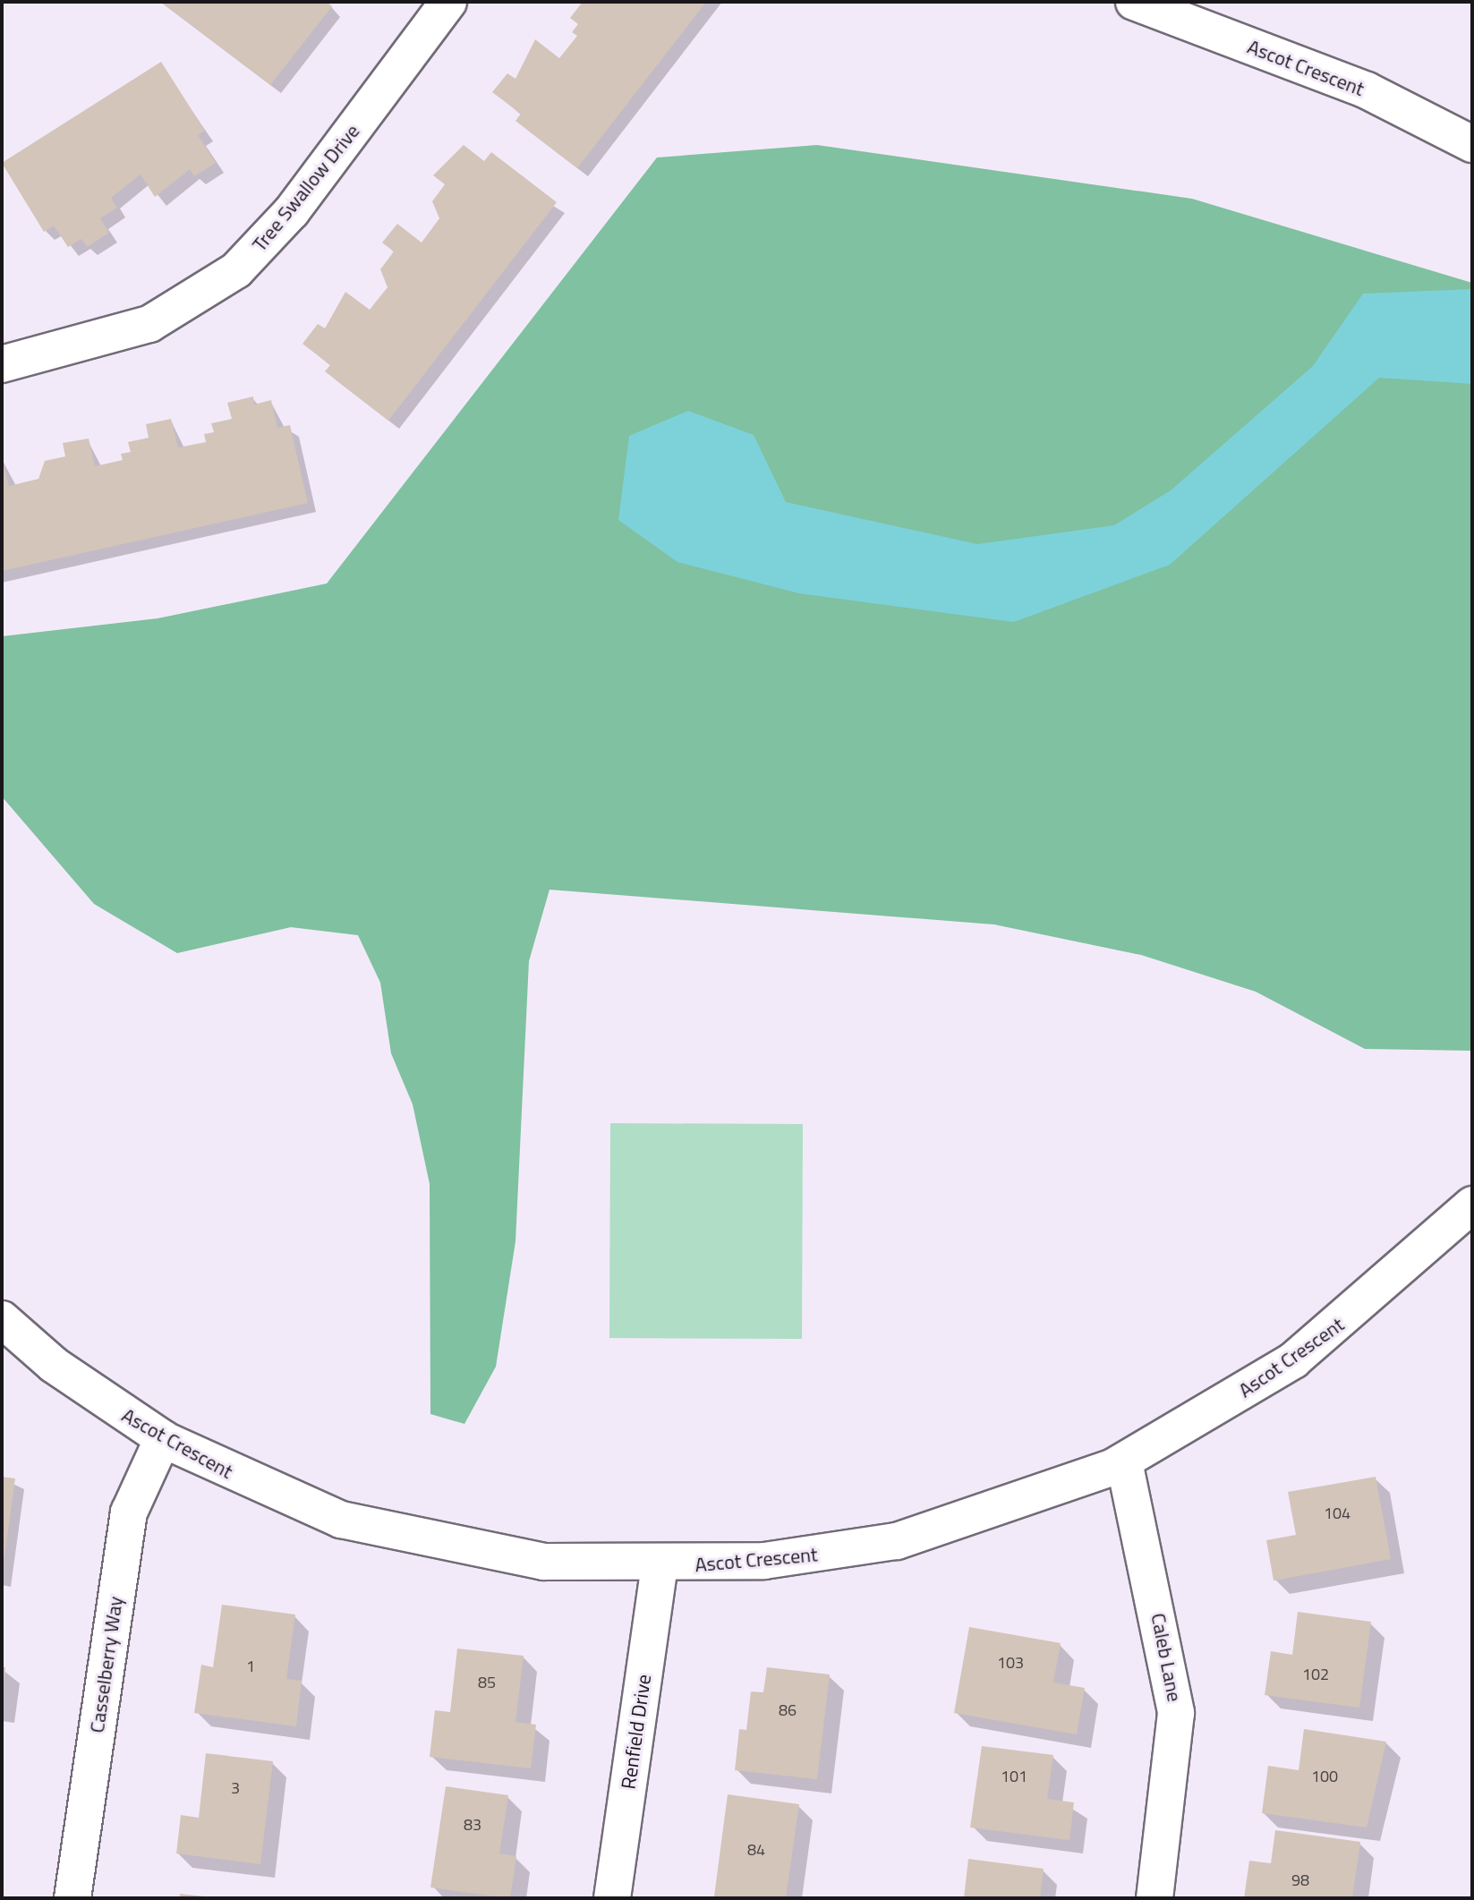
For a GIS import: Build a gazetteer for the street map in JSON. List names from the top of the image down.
{
  "streets": {
    "street": [
      "Ascot Crescent",
      "Tree Swallow Drive",
      "Caleb Lane",
      "Casselberry Way",
      "Renfield Drive"
    ]
  },
  "crossings": [
    ["Ascot Crescent", "Caleb Lane"],
    ["Ascot Crescent", "Casselberry Way"],
    ["Ascot Crescent", "Renfield Drive"]
  ],
  "house_numbers": [
    "104",
    "103",
    "1",
    "102",
    "85",
    "86",
    "101",
    "100",
    "3",
    "83",
    "84",
    "98"
  ]
}
